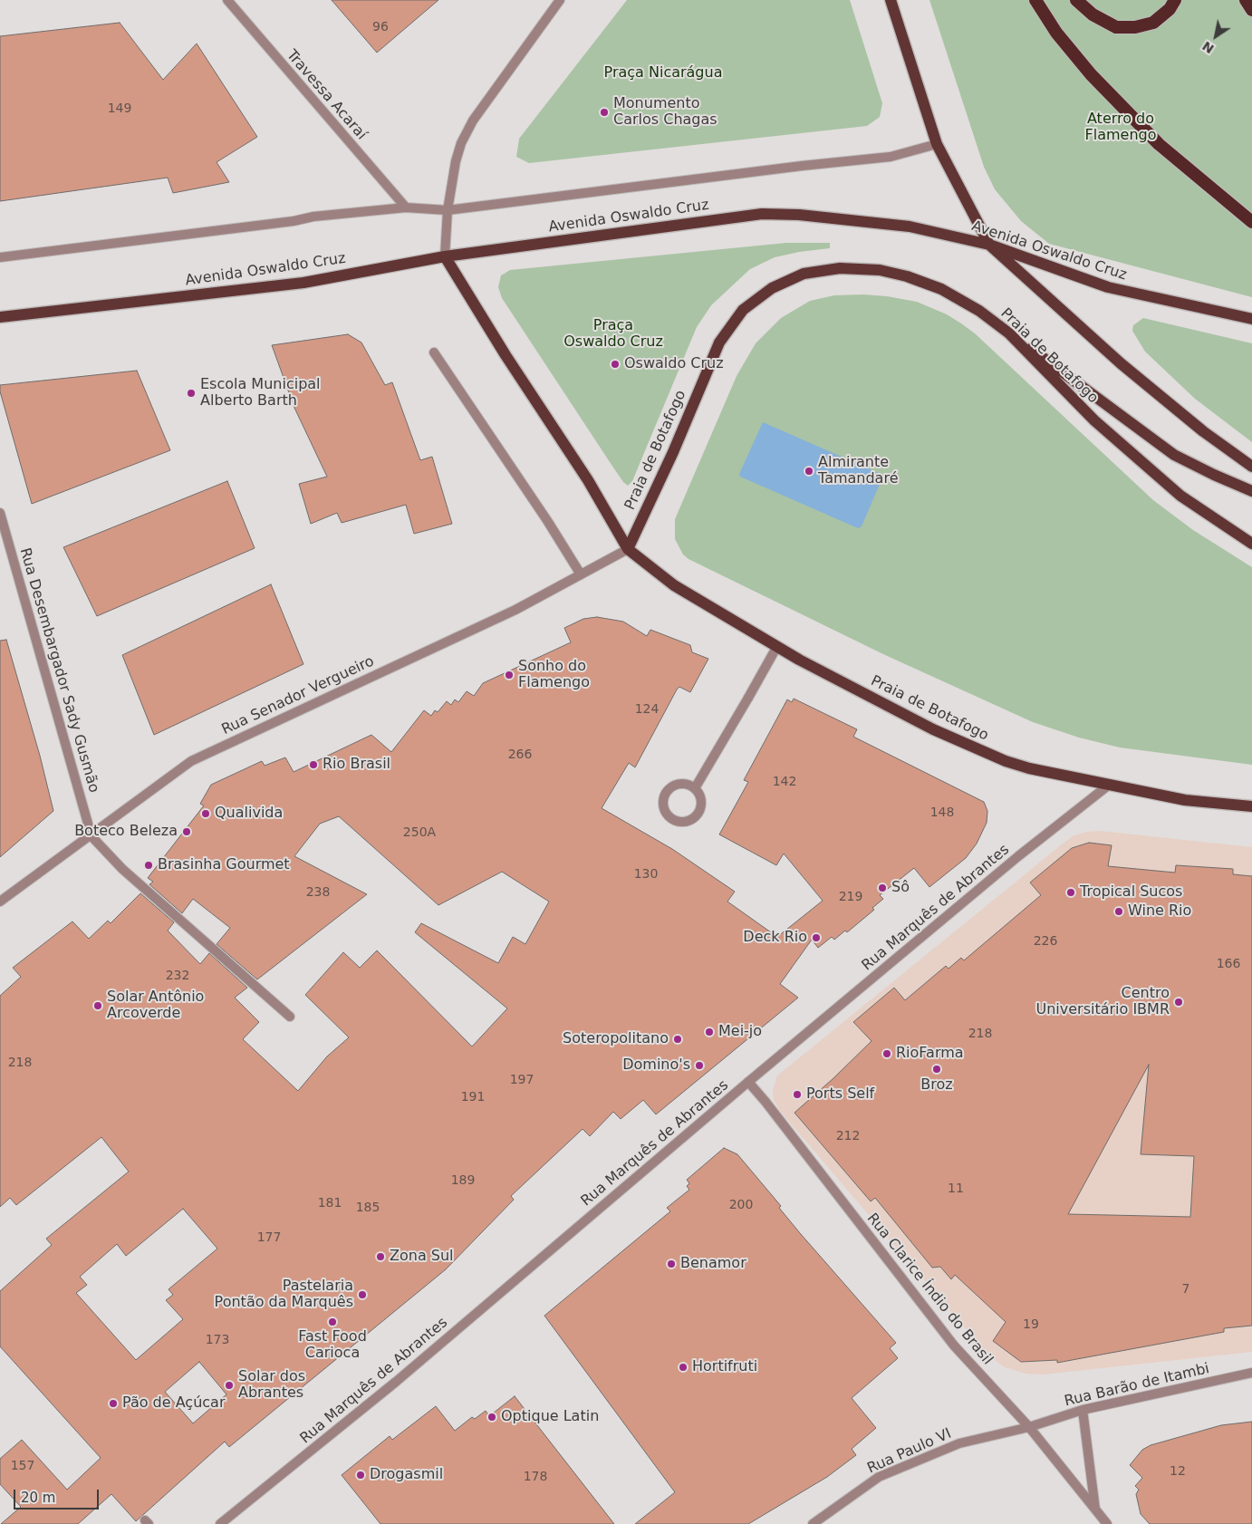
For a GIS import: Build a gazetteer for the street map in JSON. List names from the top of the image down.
{
  "streets": {
    "main road": ["Avenida Oswaldo Cruz", "Praia de Botafogo"],
    "street": [
      "Travessa Acaraí",
      "Rua Desembargador Sady Gusmão",
      "Rua Senador Vergueiro",
      "Rua Marquês de Abrantes",
      "Rua Clarice Índio do Brasil",
      "Rua Barão de Itambi",
      "Rua Paulo VI"
    ]
  },
  "crossings": [
    ["Travessa Acaraí", "Avenida Oswaldo Cruz"],
    ["Avenida Oswaldo Cruz", "Praia de Botafogo"],
    ["Praia de Botafogo", "Rua Senador Vergueiro"],
    ["Praia de Botafogo", "Rua Marquês de Abrantes"],
    ["Rua Desembargador Sady Gusmão", "Rua Senador Vergueiro"],
    ["Rua Marquês de Abrantes", "Rua Clarice Índio do Brasil"],
    ["Rua Clarice Índio do Brasil", "Rua Barão de Itambi"],
    ["Rua Clarice Índio do Brasil", "Rua Paulo VI"],
    ["Rua Barão de Itambi", "Rua Paulo VI"]
  ],
  "parks": ["Praça Nicarágua", "Aterro do Flamengo", "Praça Oswaldo Cruz"],
  "places": [
    "Monumento Carlos Chagas",
    "Oswaldo Cruz",
    "Escola Municipal Alberto Barth",
    "Almirante Tamandaré",
    "Sonho do Flamengo",
    "Rio Brasil",
    "Qualivida",
    "Boteco Beleza",
    "Brasinha Gourmet",
    "Sô",
    "Tropical Sucos",
    "Wine Rio",
    "Deck Rio",
    "Centro Universitário IBMR",
    "Solar Antônio Arcoverde",
    "Mei-jo",
    "Soteropolitano",
    "RioFarma",
    "Domino's",
    "Broz",
    "Ports Self",
    "Zona Sul",
    "Benamor",
    "Pastelaria Pontão da Marquês",
    "Fast Food Carioca",
    "Hortifruti",
    "Solar dos Abrantes",
    "Pão de Açúcar",
    "Optique Latin",
    "Drogasmil"
  ],
  "house_numbers": [
    "96",
    "149",
    "124",
    "266",
    "142",
    "148",
    "250A",
    "130",
    "238",
    "219",
    "226",
    "166",
    "232",
    "218",
    "218",
    "197",
    "191",
    "212",
    "189",
    "11",
    "181",
    "200",
    "185",
    "177",
    "7",
    "19",
    "173",
    "157",
    "12",
    "178"
  ],
  "scale_bar": "20 m",
  "north": "bottom left"
}
